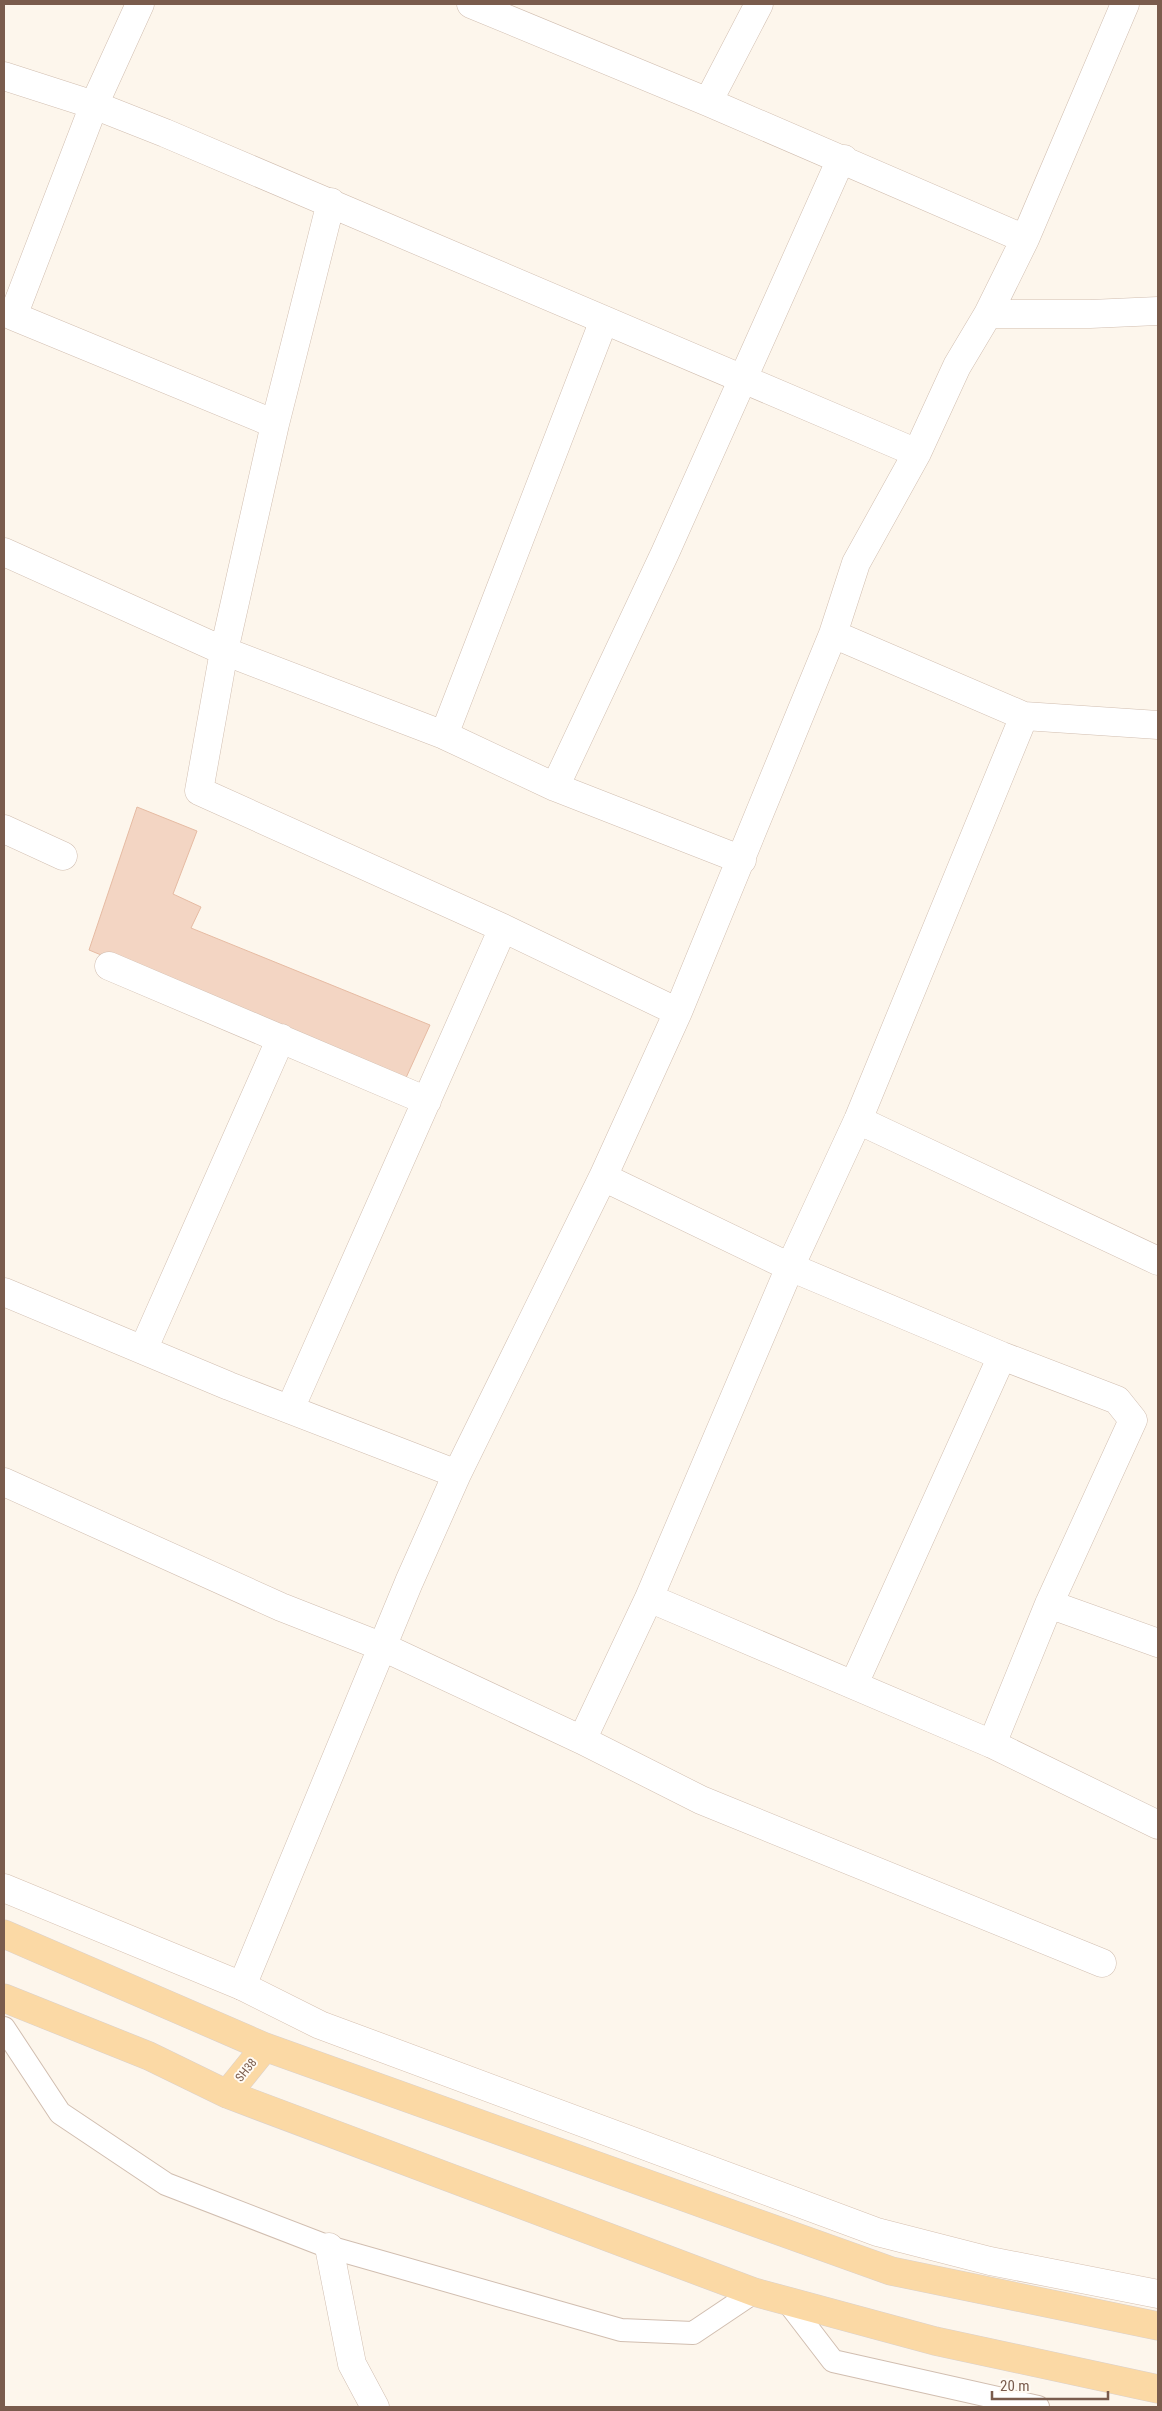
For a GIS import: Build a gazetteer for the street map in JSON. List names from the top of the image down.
{
  "streets": {
    "main road": ["SH38"]
  },
  "scale_bar": "20 m"
}
